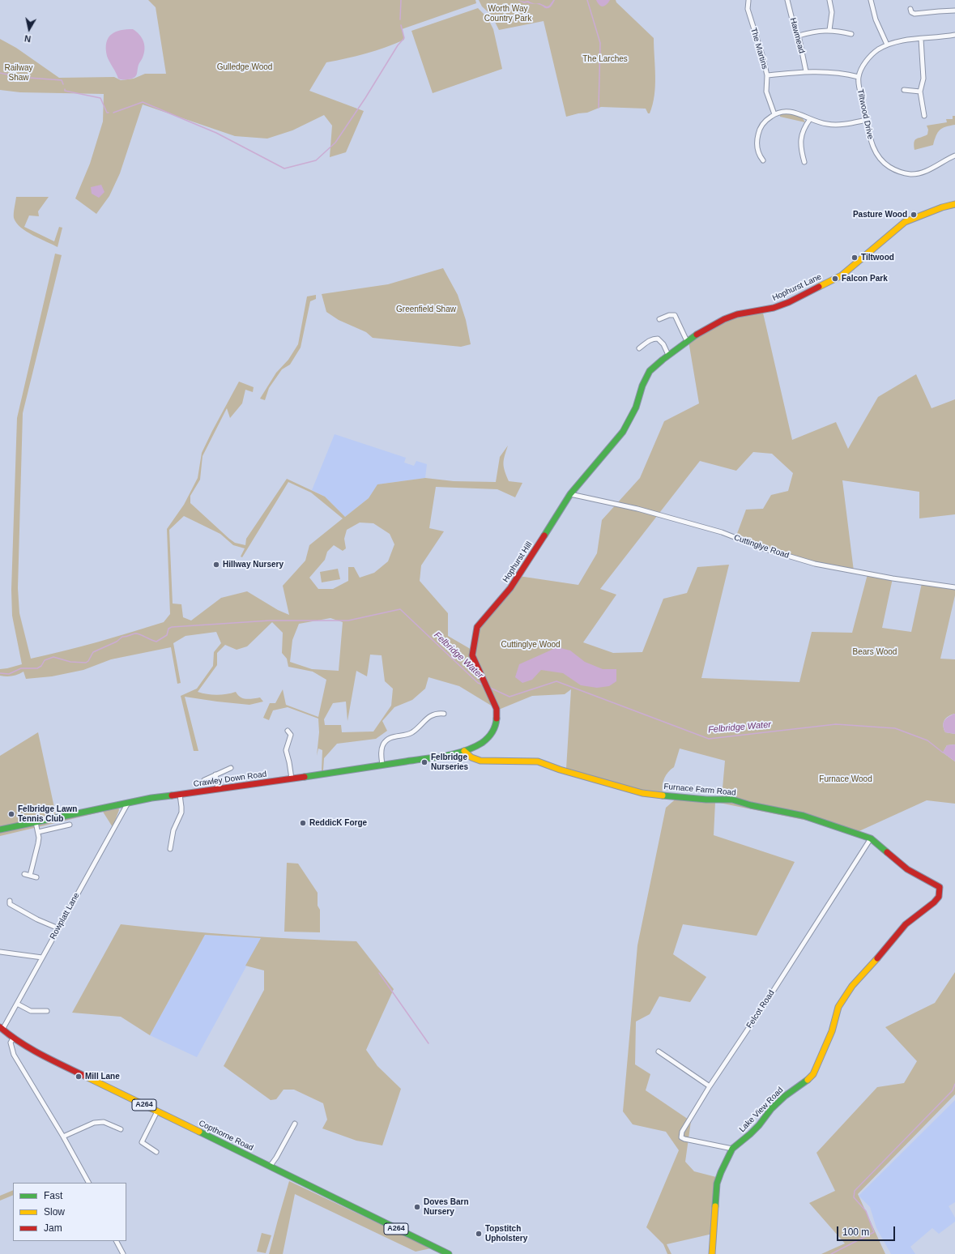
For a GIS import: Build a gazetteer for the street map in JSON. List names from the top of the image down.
{
  "streets": {
    "main road": [
      "Hophurst Lane",
      "Hophurst Hill",
      "Crawley Down Road",
      "Furnace Farm Road",
      "A264",
      "Lake View Road",
      "Copthorne Road"
    ],
    "street": [
      "Hawmead",
      "The Martins",
      "Tiltwood Drive",
      "Cuttinglye Road",
      "Rowplatt Lane",
      "Felcot Road"
    ]
  },
  "crossings": [
    ["Hophurst Lane", "Hophurst Hill"],
    ["Cuttinglye Road", "Hophurst Hill"],
    ["Hophurst Hill", "Crawley Down Road"],
    ["Hophurst Hill", "Furnace Farm Road"],
    ["Crawley Down Road", "Furnace Farm Road"],
    ["Crawley Down Road", "Rowplatt Lane"],
    ["Furnace Farm Road", "Felcot Road"],
    ["Furnace Farm Road", "Lake View Road"],
    ["Rowplatt Lane", "Copthorne Road"],
    ["Felcot Road", "Lake View Road"]
  ],
  "water": ["Felbridge Water"],
  "parks": [
    "Worth Way Country Park",
    "The Larches",
    "Gulledge Wood",
    "Railway Shaw",
    "Greenfield Shaw",
    "Cuttinglye Wood",
    "Bears Wood",
    "Furnace Wood"
  ],
  "places": [
    "Pasture Wood",
    "Tiltwood",
    "Falcon Park",
    "Hillway Nursery",
    "Felbridge Nurseries",
    "Felbridge Lawn Tennis Club",
    "ReddicK Forge",
    "Mill Lane",
    "Doves Barn Nursery",
    "Topstitch Upholstery"
  ],
  "legend": ["Fast", "Slow", "Jam"],
  "scale_bar": "100 m",
  "north": "bottom"
}
